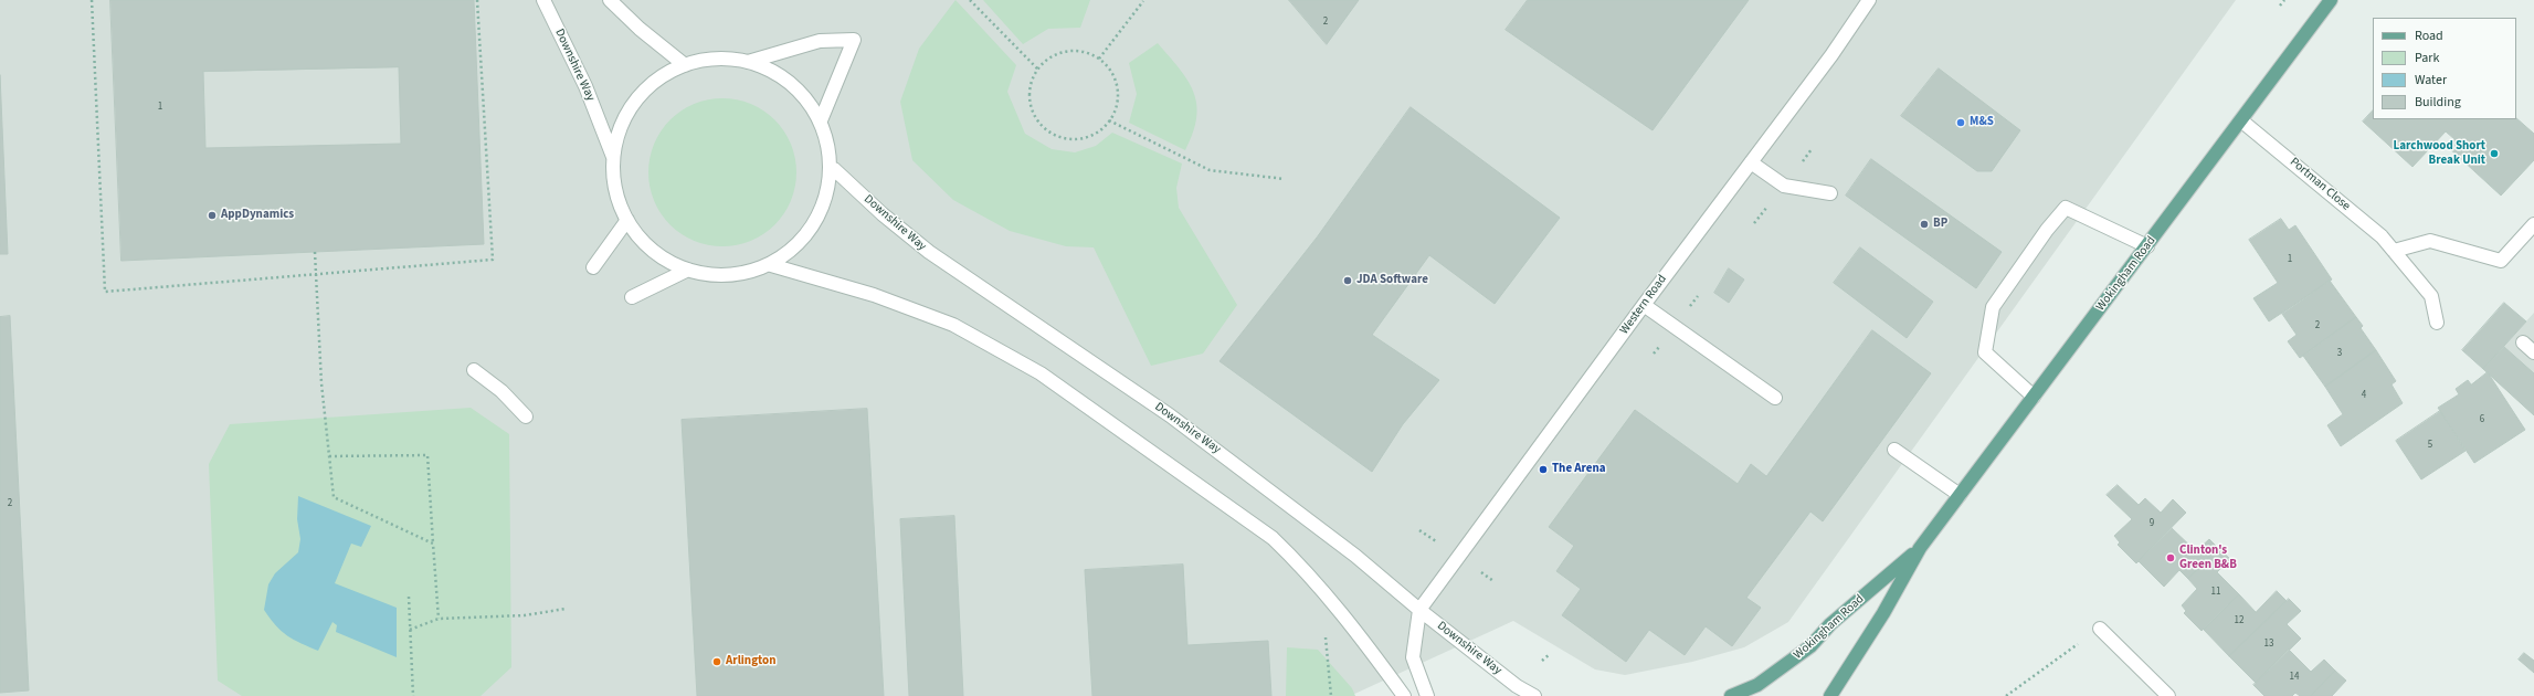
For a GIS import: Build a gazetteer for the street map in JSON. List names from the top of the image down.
{
  "streets": {
    "main road": ["Wokingham Road"],
    "street": ["Downshire Way", "Portman Close", "Western Road"]
  },
  "crossings": [
    ["Downshire Way", "Western Road"],
    ["Portman Close", "Wokingham Road"]
  ],
  "places": [
    "M&S",
    "Larchwood Short Break Unit",
    "AppDynamics",
    "BP",
    "JDA Software",
    "The Arena",
    "Clinton's Green B&B",
    "Arlington"
  ],
  "house_numbers": [
    "2",
    "1",
    "1",
    "2",
    "3",
    "4",
    "6",
    "5",
    "2",
    "9",
    "11",
    "12",
    "13",
    "14"
  ],
  "legend": [
    "Road",
    "Park",
    "Water",
    "Building"
  ]
}
